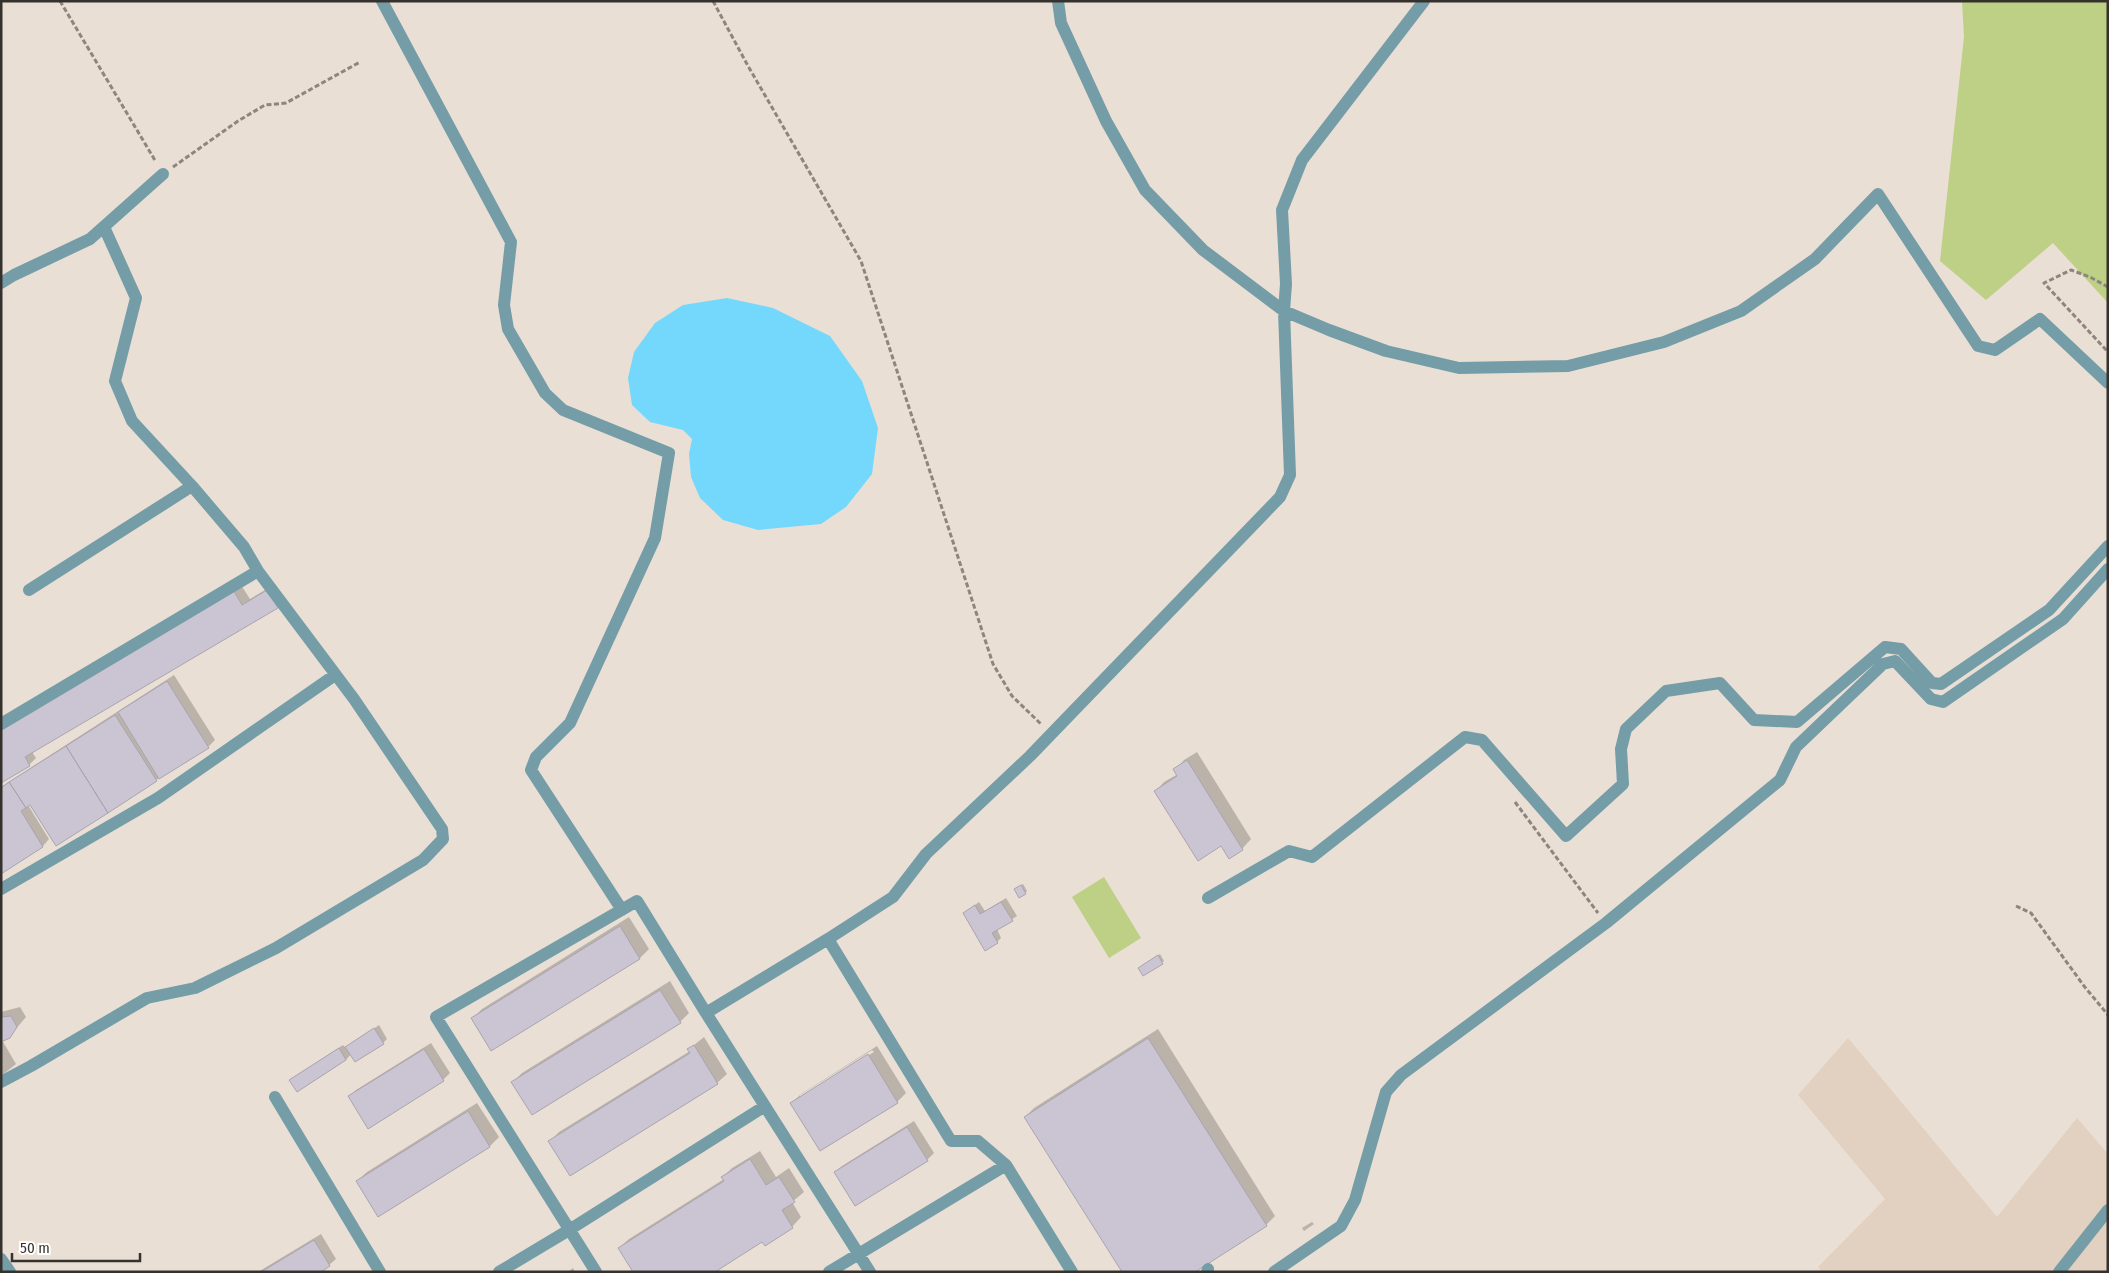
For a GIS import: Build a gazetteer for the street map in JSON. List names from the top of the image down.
{
  "scale_bar": "50 m"
}
